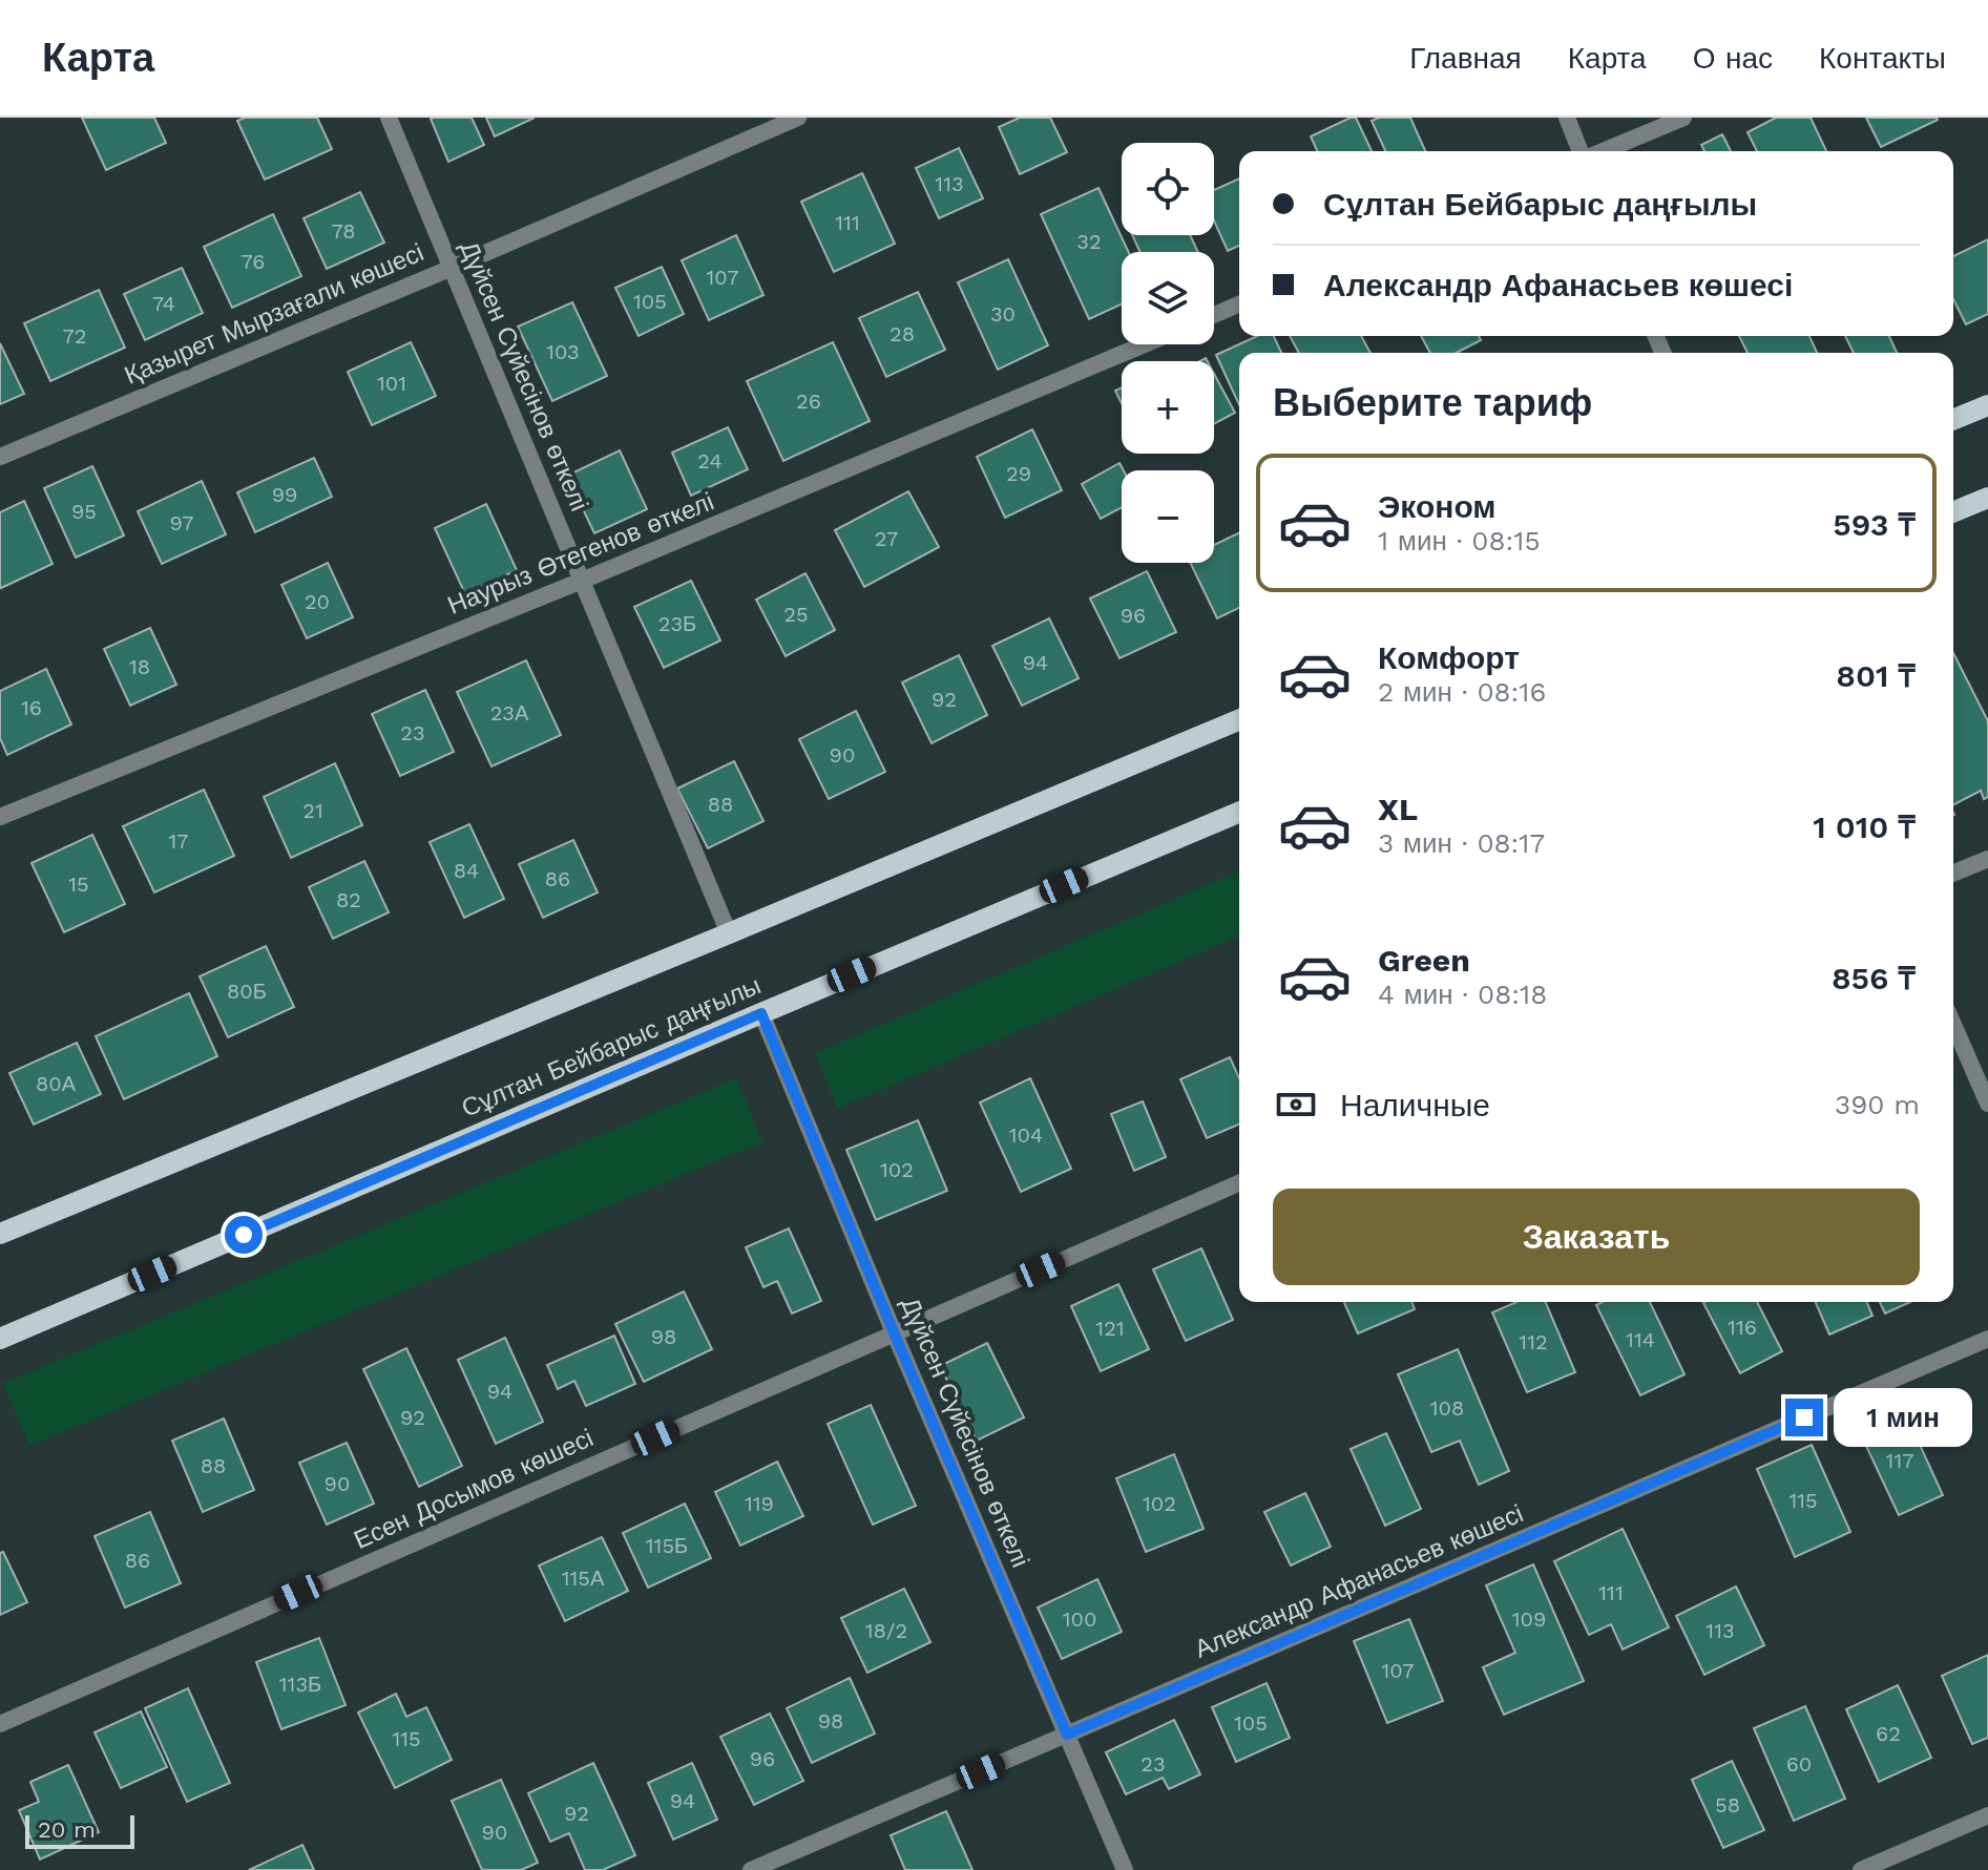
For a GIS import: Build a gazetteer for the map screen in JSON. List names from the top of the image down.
{
  "streets": {
    "main road": ["Сұлтан Бейбарыс даңғылы"],
    "street": [
      "Қазырет Мырзағали көшесі",
      "Дүйсен Сүйесінов өткелі",
      "Наурыз Өтегенов өткелі",
      "Есен Досымов көшесі",
      "Александр Афанасьев көшесі"
    ]
  },
  "crossings": [
    ["Қазырет Мырзағали көшесі", "Дүйсен Сүйесінов өткелі"],
    ["Дүйсен Сүйесінов өткелі", "Наурыз Өтегенов өткелі"],
    ["Дүйсен Сүйесінов өткелі", "Сұлтан Бейбарыс даңғылы"],
    ["Дүйсен Сүйесінов өткелі", "Есен Досымов көшесі"],
    ["Дүйсен Сүйесінов өткелі", "Александр Афанасьев көшесі"]
  ],
  "house_numbers": [
    "113",
    "111",
    "78",
    "32",
    "76",
    "107",
    "105",
    "74",
    "30",
    "28",
    "72",
    "103",
    "101",
    "26",
    "24",
    "29",
    "99",
    "95",
    "97",
    "27",
    "20",
    "25",
    "96",
    "23Б",
    "94",
    "18",
    "92",
    "16",
    "23А",
    "23",
    "90",
    "88",
    "21",
    "17",
    "84",
    "86",
    "15",
    "82",
    "80Б",
    "80А",
    "104",
    "102",
    "116",
    "121",
    "98",
    "114",
    "112",
    "94",
    "108",
    "92",
    "117",
    "88",
    "90",
    "115",
    "119",
    "102",
    "115Б",
    "86",
    "115А",
    "111",
    "100",
    "109",
    "18/2",
    "113",
    "107",
    "113Б",
    "98",
    "105",
    "62",
    "115",
    "96",
    "23",
    "60",
    "94",
    "58",
    "92",
    "90"
  ],
  "scale_bar": "20 m",
  "page": {
    "header": "Карта",
    "nav": [
      "Главная",
      "Карта",
      "О нас",
      "Контакты"
    ],
    "map_buttons": ["+", "−"],
    "banner": ["Сұлтан Бейбарыс даңғылы", "Александр Афанасьев көшесі"],
    "heading": "Выберите тариф",
    "list": [
      {
        "name": "Эконом",
        "note": "1 мин · 08:15",
        "value": "593 ₸"
      },
      {
        "name": "Комфорт",
        "note": "2 мин · 08:16",
        "value": "801 ₸"
      },
      {
        "name": "XL",
        "note": "3 мин · 08:17",
        "value": "1 010 ₸"
      },
      {
        "name": "Green",
        "note": "4 мин · 08:18",
        "value": "856 ₸"
      }
    ],
    "pay": ["Наличные", "390 m"],
    "buttons": "Заказать",
    "bubble": "1 мин",
    "scale": "20 m"
  }
}
